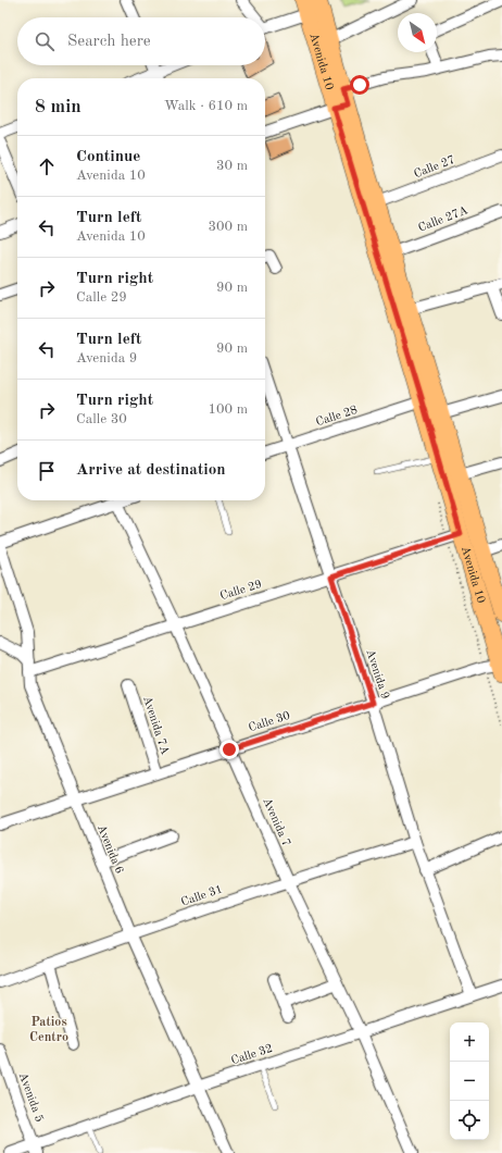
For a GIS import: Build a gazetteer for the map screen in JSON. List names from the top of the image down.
{
  "streets": {
    "main road": ["Avenida 10"],
    "street": [
      "Calle 27",
      "Calle 27A",
      "Calle 28",
      "Calle 29",
      "Avenida 9",
      "Calle 30",
      "Avenida 7A",
      "Avenida 7",
      "Avenida 6",
      "Calle 31",
      "Calle 32",
      "Avenida 5"
    ]
  },
  "crossings": [
    ["Avenida 10", "Calle 27"],
    ["Avenida 10", "Calle 27A"],
    ["Avenida 10", "Calle 28"],
    ["Avenida 10", "Calle 29"],
    ["Avenida 10", "Calle 30"],
    ["Calle 28", "Avenida 9"],
    ["Calle 29", "Avenida 9"],
    ["Calle 29", "Avenida 7"],
    ["Calle 29", "Avenida 6"],
    ["Avenida 9", "Calle 30"],
    ["Avenida 9", "Calle 31"],
    ["Avenida 9", "Calle 32"],
    ["Calle 30", "Avenida 7A"],
    ["Calle 30", "Avenida 7"],
    ["Calle 30", "Avenida 6"],
    ["Avenida 7", "Calle 31"],
    ["Avenida 7", "Calle 32"],
    ["Avenida 6", "Calle 31"],
    ["Avenida 6", "Calle 32"],
    ["Calle 32", "Avenida 5"]
  ],
  "districts": ["Patios Centro"],
  "north": "bottom right",
  "page": {
    "search": "Search here",
    "heading": ["8 min", "Walk · 610 m"],
    "list": [
      ["Continue", "Avenida 10", "30 m"],
      ["Turn left", "Avenida 10", "300 m"],
      ["Turn right", "Calle 29", "90 m"],
      ["Turn left", "Avenida 9", "90 m"],
      ["Turn right", "Calle 30", "100 m"],
      "Arrive at destination"
    ],
    "map_buttons": ["+", "−"]
  }
}
